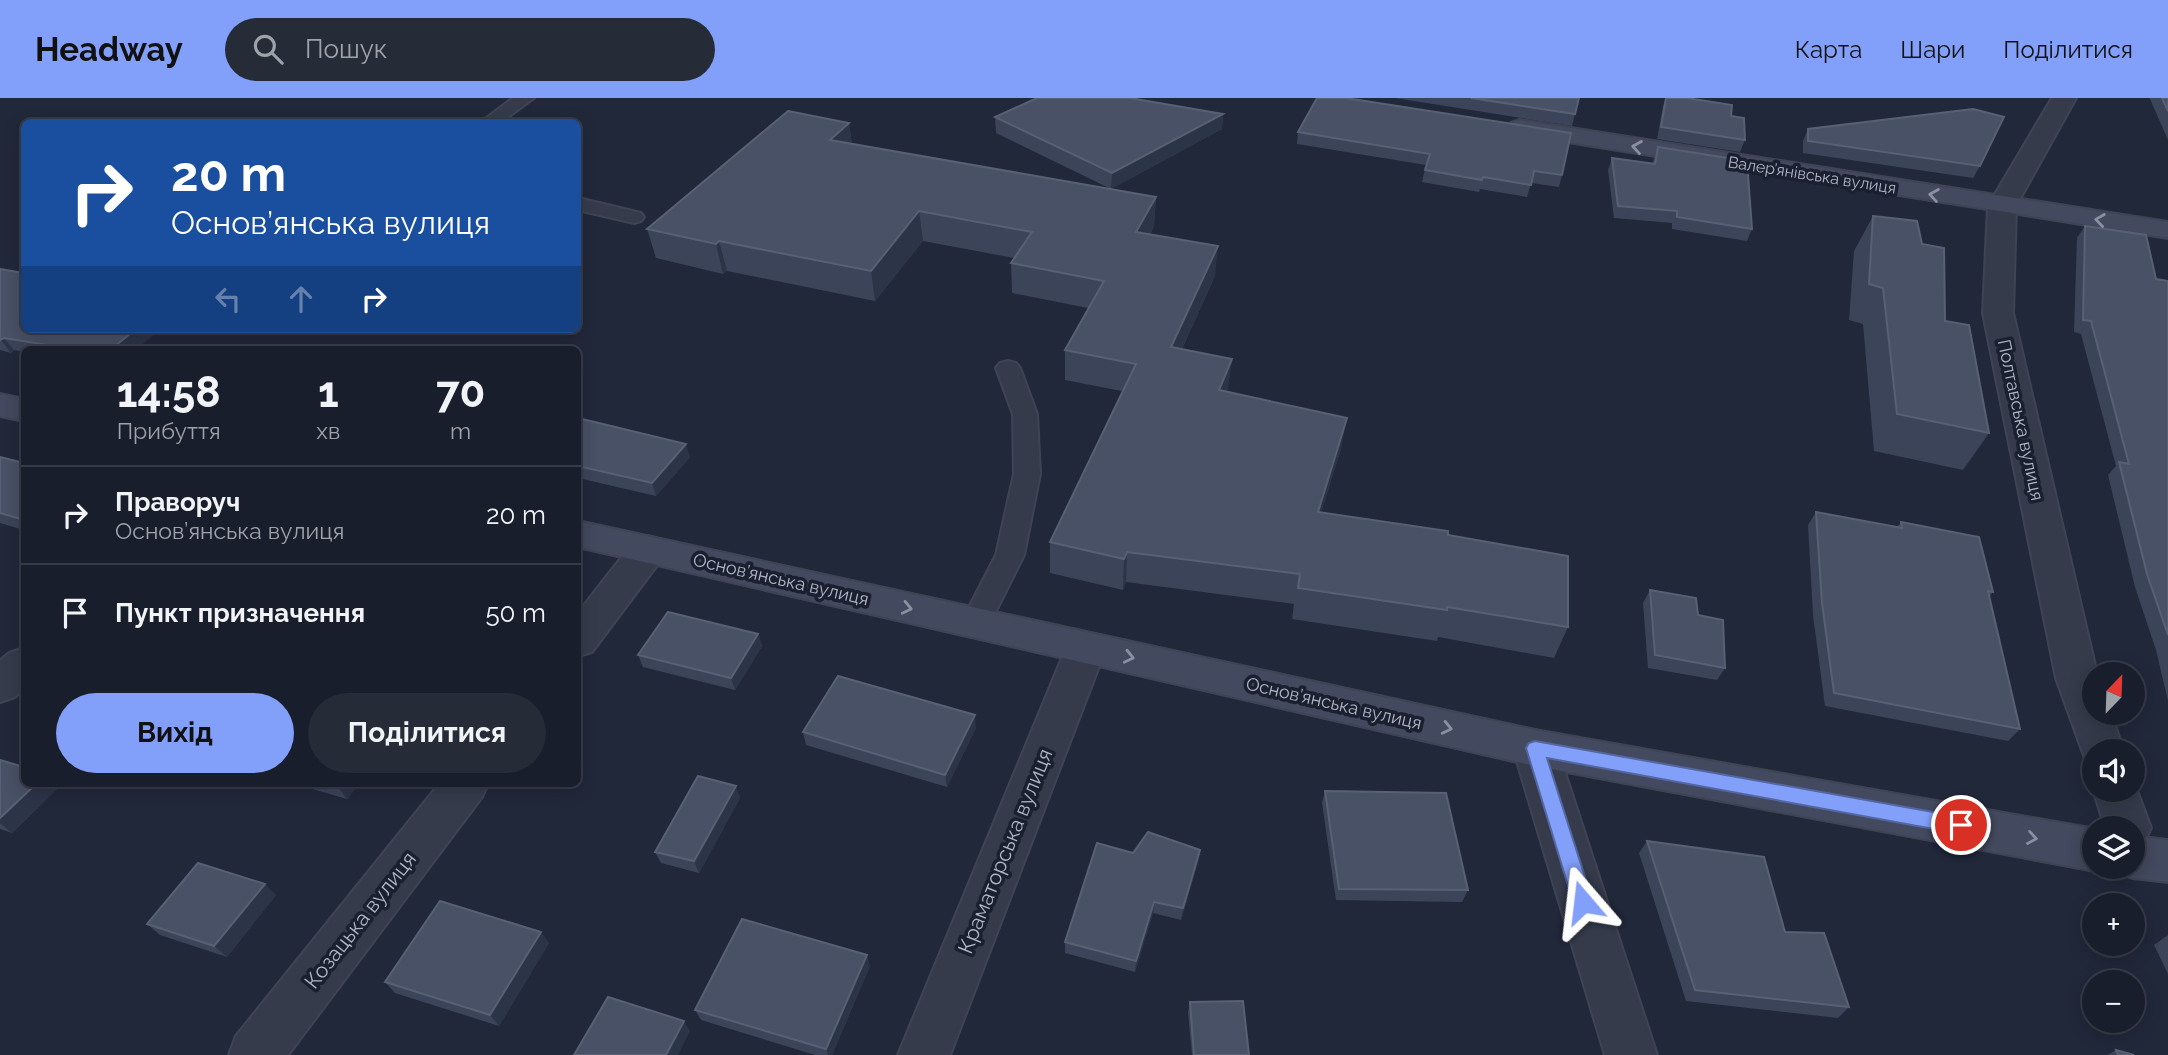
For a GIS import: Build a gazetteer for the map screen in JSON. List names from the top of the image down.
{
  "streets": {
    "street": [
      "Валер’янівська вулиця",
      "Полтавська вулиця",
      "Основ’янська вулиця",
      "Краматорська вулиця",
      "Козацька вулиця"
    ]
  },
  "crossings": [
    ["Валер’янівська вулиця", "Полтавська вулиця"],
    ["Основ’янська вулиця", "Краматорська вулиця"]
  ],
  "one_way": ["Валер’янівська вулиця", "Основ’янська вулиця"],
  "north": "top right",
  "page": {
    "header": "Headway",
    "search": "Пошук",
    "nav": ["Карта", "Шари", "Поділитися"],
    "turn": ["20 m", "Основ’янська вулиця"],
    "eta": [
      "14:58",
      "Прибуття",
      "1",
      "хв",
      "70",
      "m"
    ],
    "list": [
      {
        "name": "Праворуч",
        "note": "Основ’янська вулиця",
        "value": "20 m"
      },
      {
        "name": "Пункт призначення",
        "value": "50 m"
      }
    ],
    "map_buttons": ["+", "−"],
    "buttons": ["Вихід", "Поділитися"]
  }
}
